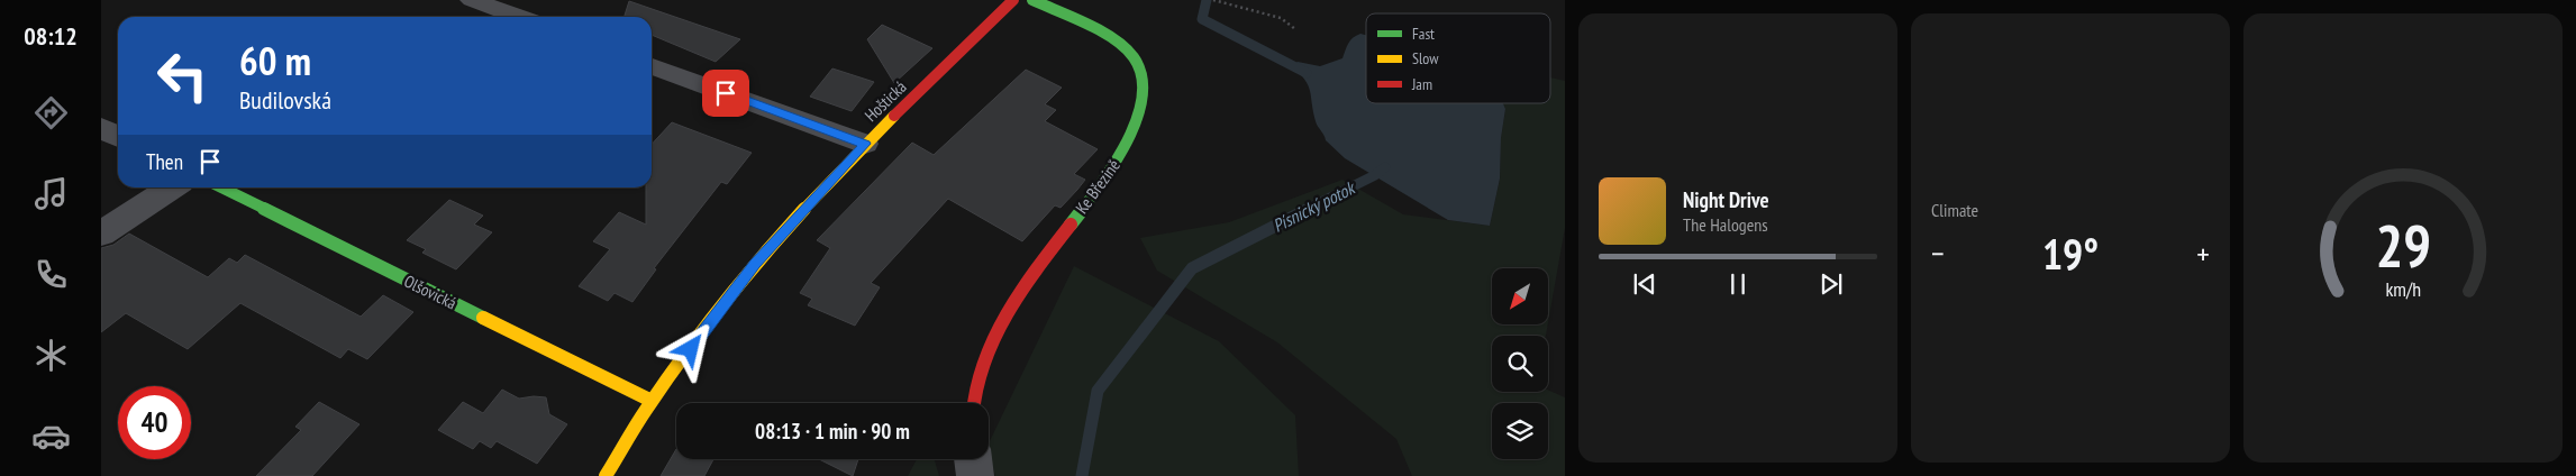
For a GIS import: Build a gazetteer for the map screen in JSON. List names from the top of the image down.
{
  "streets": {
    "street": ["Hoštická", "Ke Březině", "Olšovická"]
  },
  "crossings": [
    ["Hoštická", "Olšovická"]
  ],
  "water": ["Písnický potok"],
  "legend": ["Fast", "Slow", "Jam"],
  "north": "bottom left",
  "page": {
    "tabs": "08:12",
    "tile": "Climate",
    "turn": ["60 m", "Budilovská"],
    "then": "Then",
    "song": ["Night Drive", "The Halogens"],
    "heat": ["−", "19°", "+"],
    "limit": "40",
    "trip": "08:13 · 1 min · 90 m",
    "gauge": ["29", "km/h"]
  }
}
